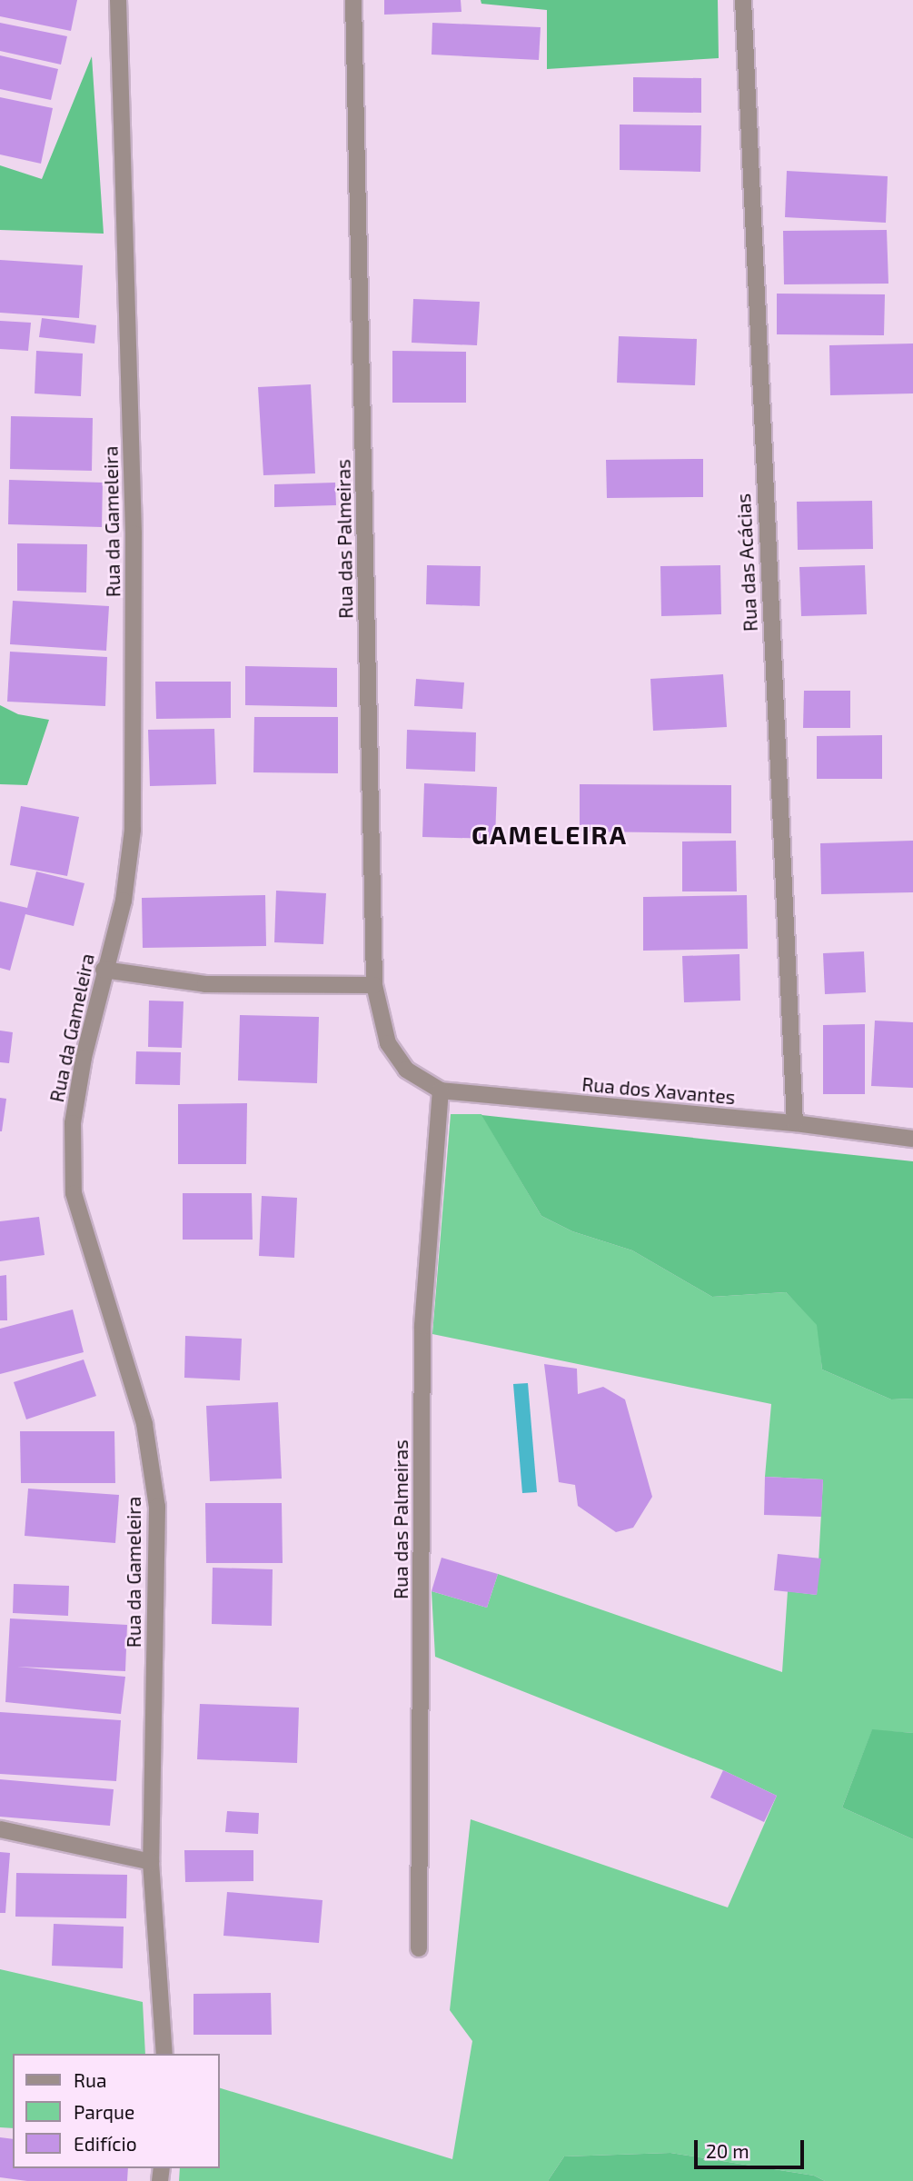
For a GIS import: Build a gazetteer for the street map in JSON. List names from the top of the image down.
{
  "streets": {
    "street": [
      "Rua da Gameleira",
      "Rua das Palmeiras",
      "Rua das Acácias",
      "Rua dos Xavantes"
    ]
  },
  "crossings": [
    ["Rua das Palmeiras", "Rua dos Xavantes"],
    ["Rua das Acácias", "Rua dos Xavantes"]
  ],
  "districts": ["GAMELEIRA"],
  "legend": ["Rua", "Parque", "Edifício"],
  "scale_bar": "20 m"
}
